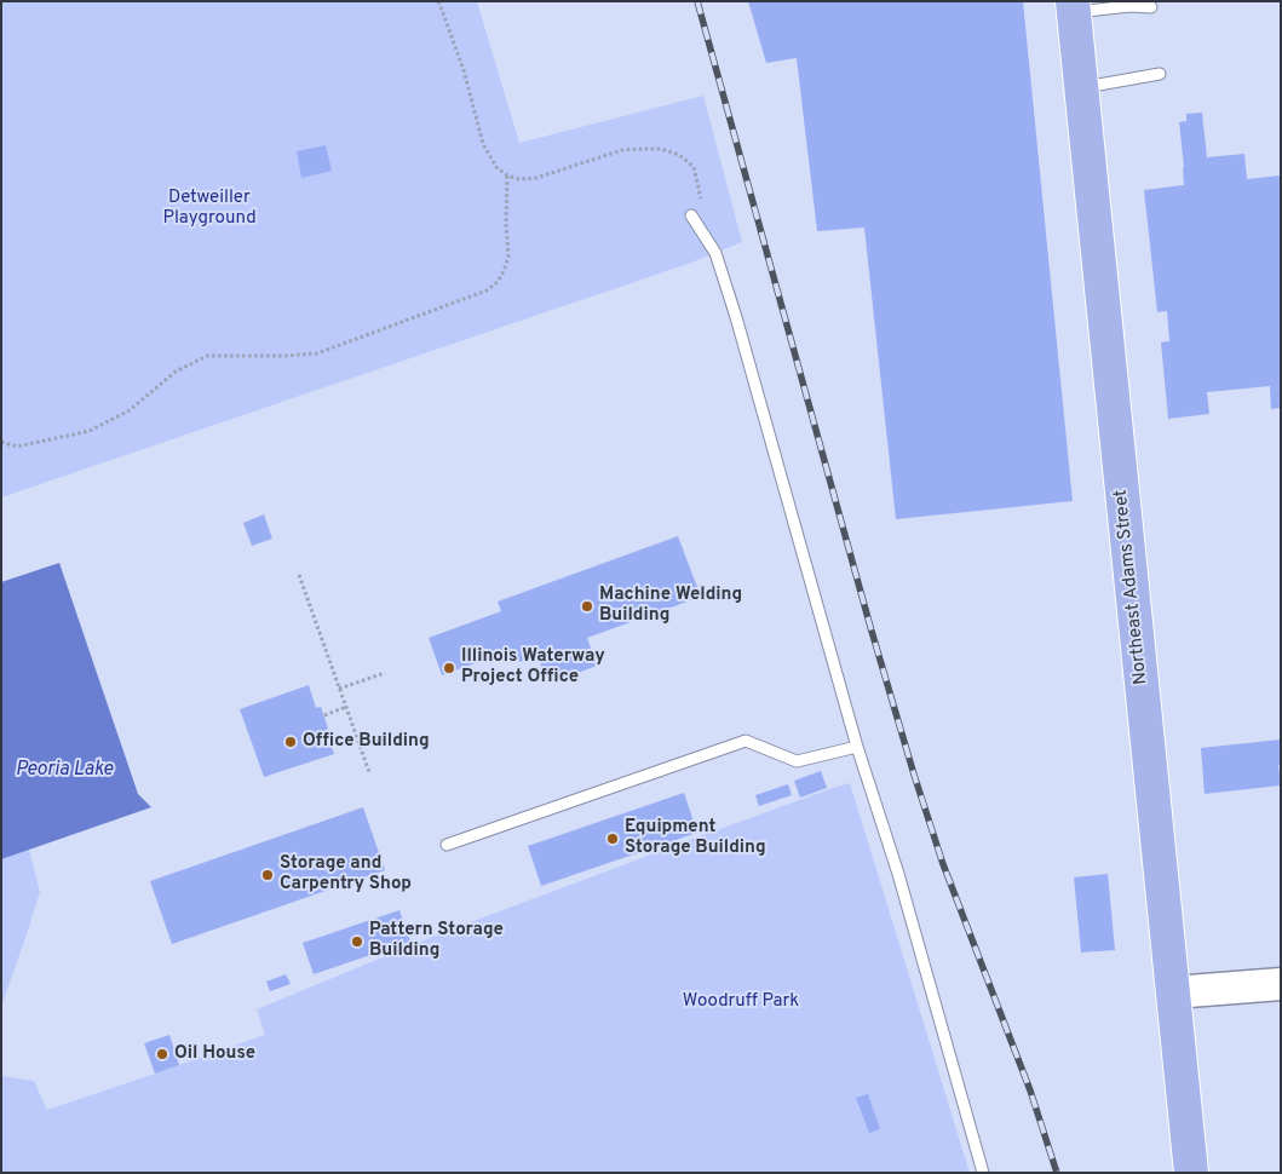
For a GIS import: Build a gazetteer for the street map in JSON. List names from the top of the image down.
{
  "streets": {
    "main road": ["Northeast Adams Street"]
  },
  "water": ["Peoria Lake"],
  "parks": ["Detweiller Playground", "Woodruff Park"],
  "places": [
    "Machine Welding Building",
    "Illinois Waterway Project Office",
    "Office Building",
    "Equipment Storage Building",
    "Storage and Carpentry Shop",
    "Pattern Storage Building",
    "Oil House"
  ]
}
